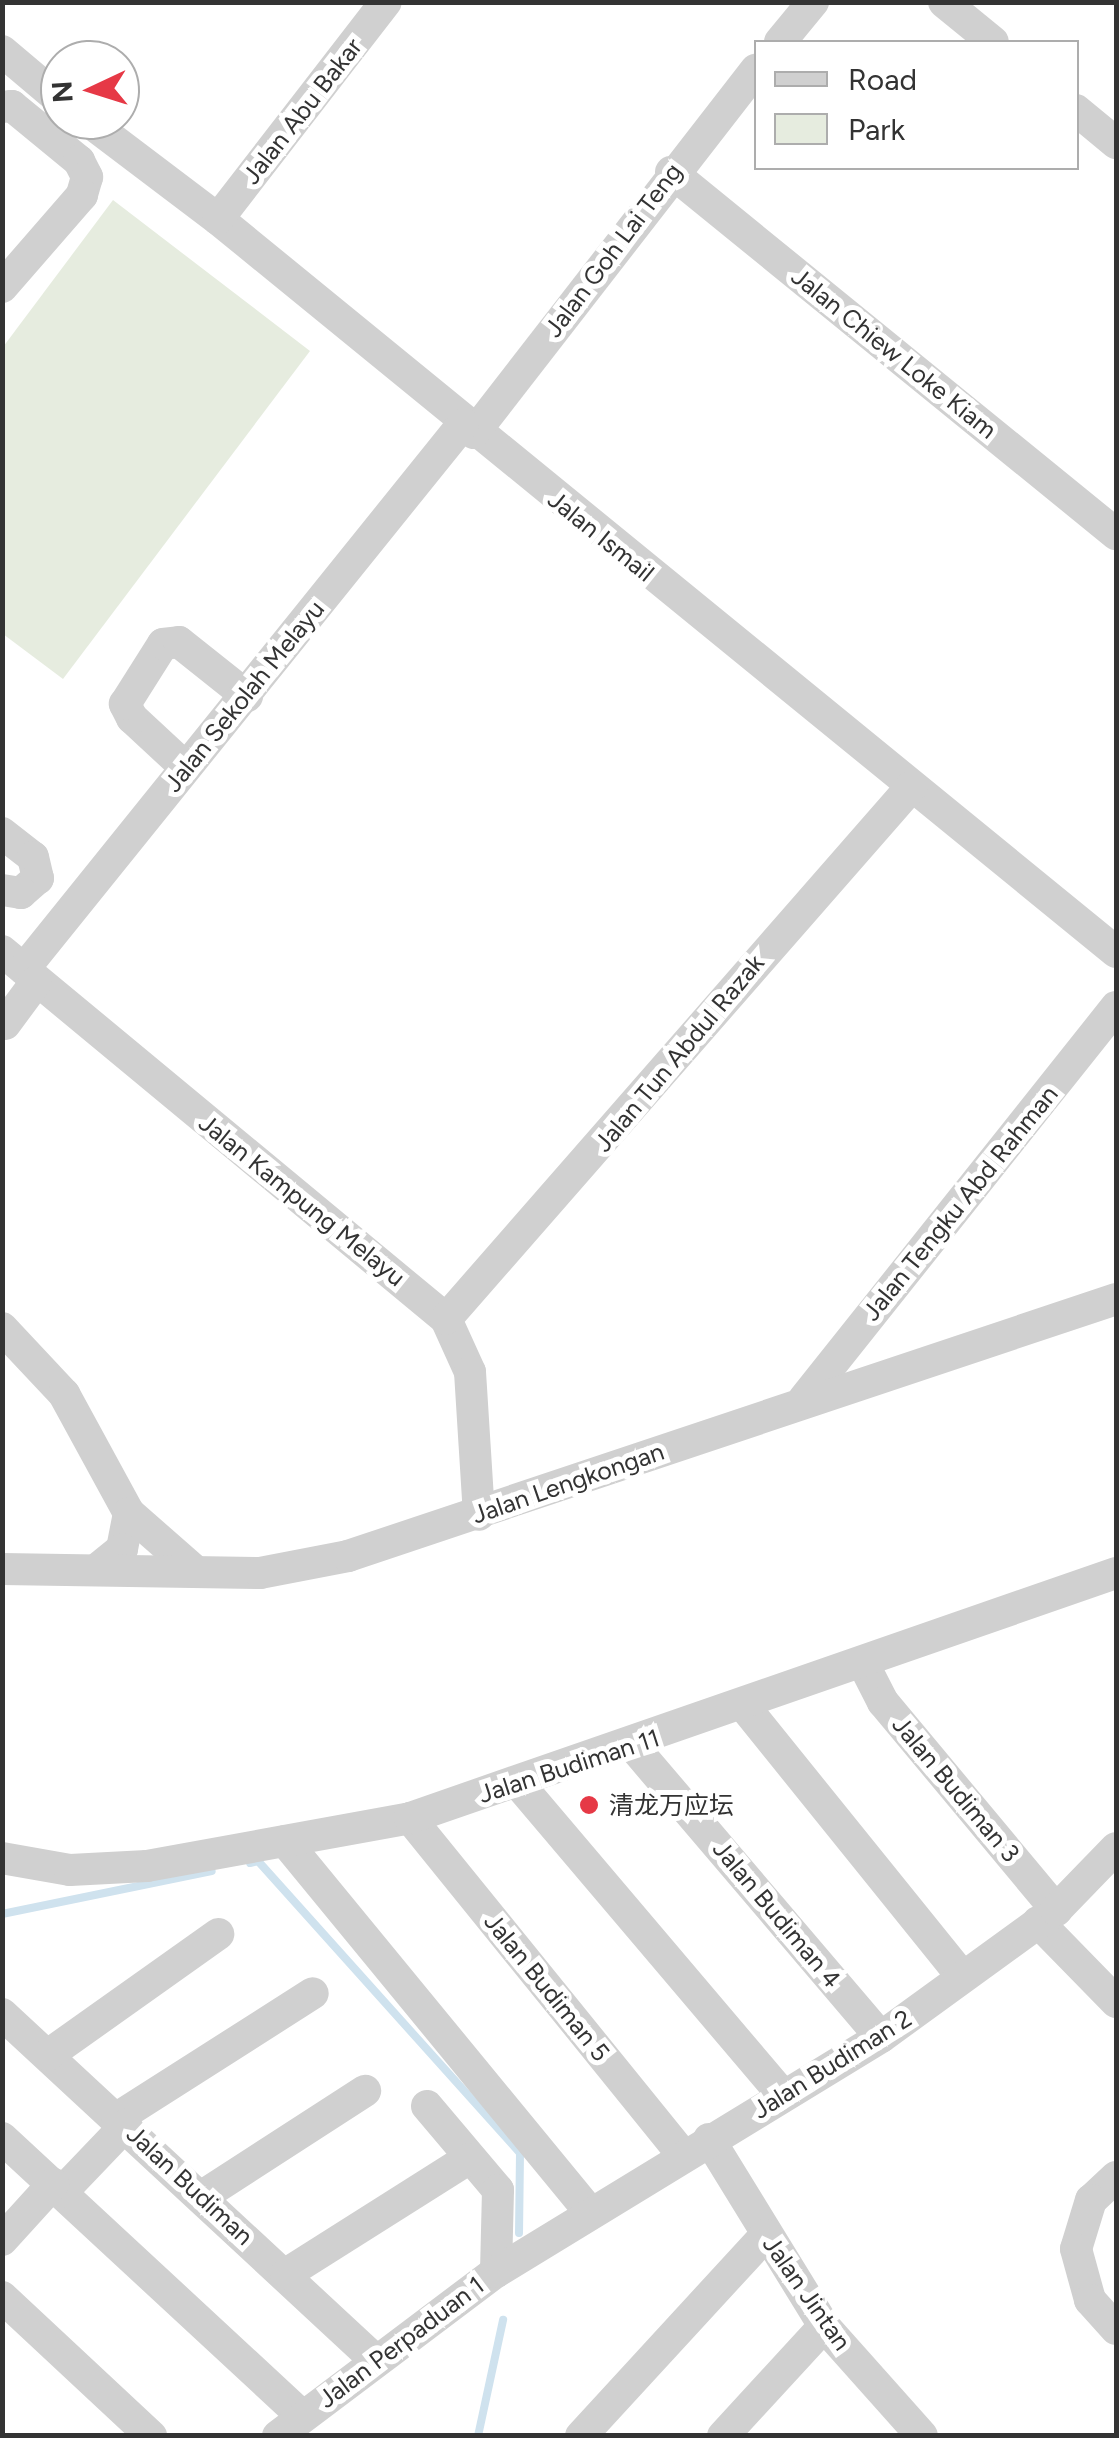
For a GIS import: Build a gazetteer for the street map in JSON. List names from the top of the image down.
{
  "streets": {
    "street": [
      "Jalan Abu Bakar",
      "Jalan Goh Lai Teng",
      "Jalan Chiew Loke Kiam",
      "Jalan Ismail",
      "Jalan Sekolah Melayu",
      "Jalan Tun Abdul Razak",
      "Jalan Kampung Melayu",
      "Jalan Tengku Abd Rahman",
      "Jalan Lengkongan",
      "Jalan Budiman 11",
      "Jalan Budiman 3",
      "Jalan Budiman 4",
      "Jalan Budiman 5",
      "Jalan Budiman 2",
      "Jalan Budiman",
      "Jalan Jintan",
      "Jalan Perpaduan 1"
    ]
  },
  "crossings": [
    ["Jalan Abu Bakar", "Jalan Ismail"],
    ["Jalan Goh Lai Teng", "Jalan Chiew Loke Kiam"],
    ["Jalan Goh Lai Teng", "Jalan Ismail"],
    ["Jalan Goh Lai Teng", "Jalan Sekolah Melayu"],
    ["Jalan Ismail", "Jalan Sekolah Melayu"],
    ["Jalan Ismail", "Jalan Tun Abdul Razak"],
    ["Jalan Sekolah Melayu", "Jalan Kampung Melayu"],
    ["Jalan Tun Abdul Razak", "Jalan Kampung Melayu"],
    ["Jalan Kampung Melayu", "Jalan Lengkongan"],
    ["Jalan Tengku Abd Rahman", "Jalan Lengkongan"],
    ["Jalan Budiman 11", "Jalan Budiman 3"],
    ["Jalan Budiman 11", "Jalan Budiman 4"],
    ["Jalan Budiman 11", "Jalan Budiman 5"],
    ["Jalan Budiman 3", "Jalan Budiman 2"],
    ["Jalan Budiman 4", "Jalan Budiman 2"],
    ["Jalan Budiman 5", "Jalan Budiman 2"],
    ["Jalan Budiman 5", "Jalan Jintan"],
    ["Jalan Budiman 2", "Jalan Jintan"],
    ["Jalan Budiman 2", "Jalan Perpaduan 1"],
    ["Jalan Budiman", "Jalan Perpaduan 1"]
  ],
  "places": ["清龙万应坛"],
  "legend": ["Road", "Park"],
  "north": "left"
}
